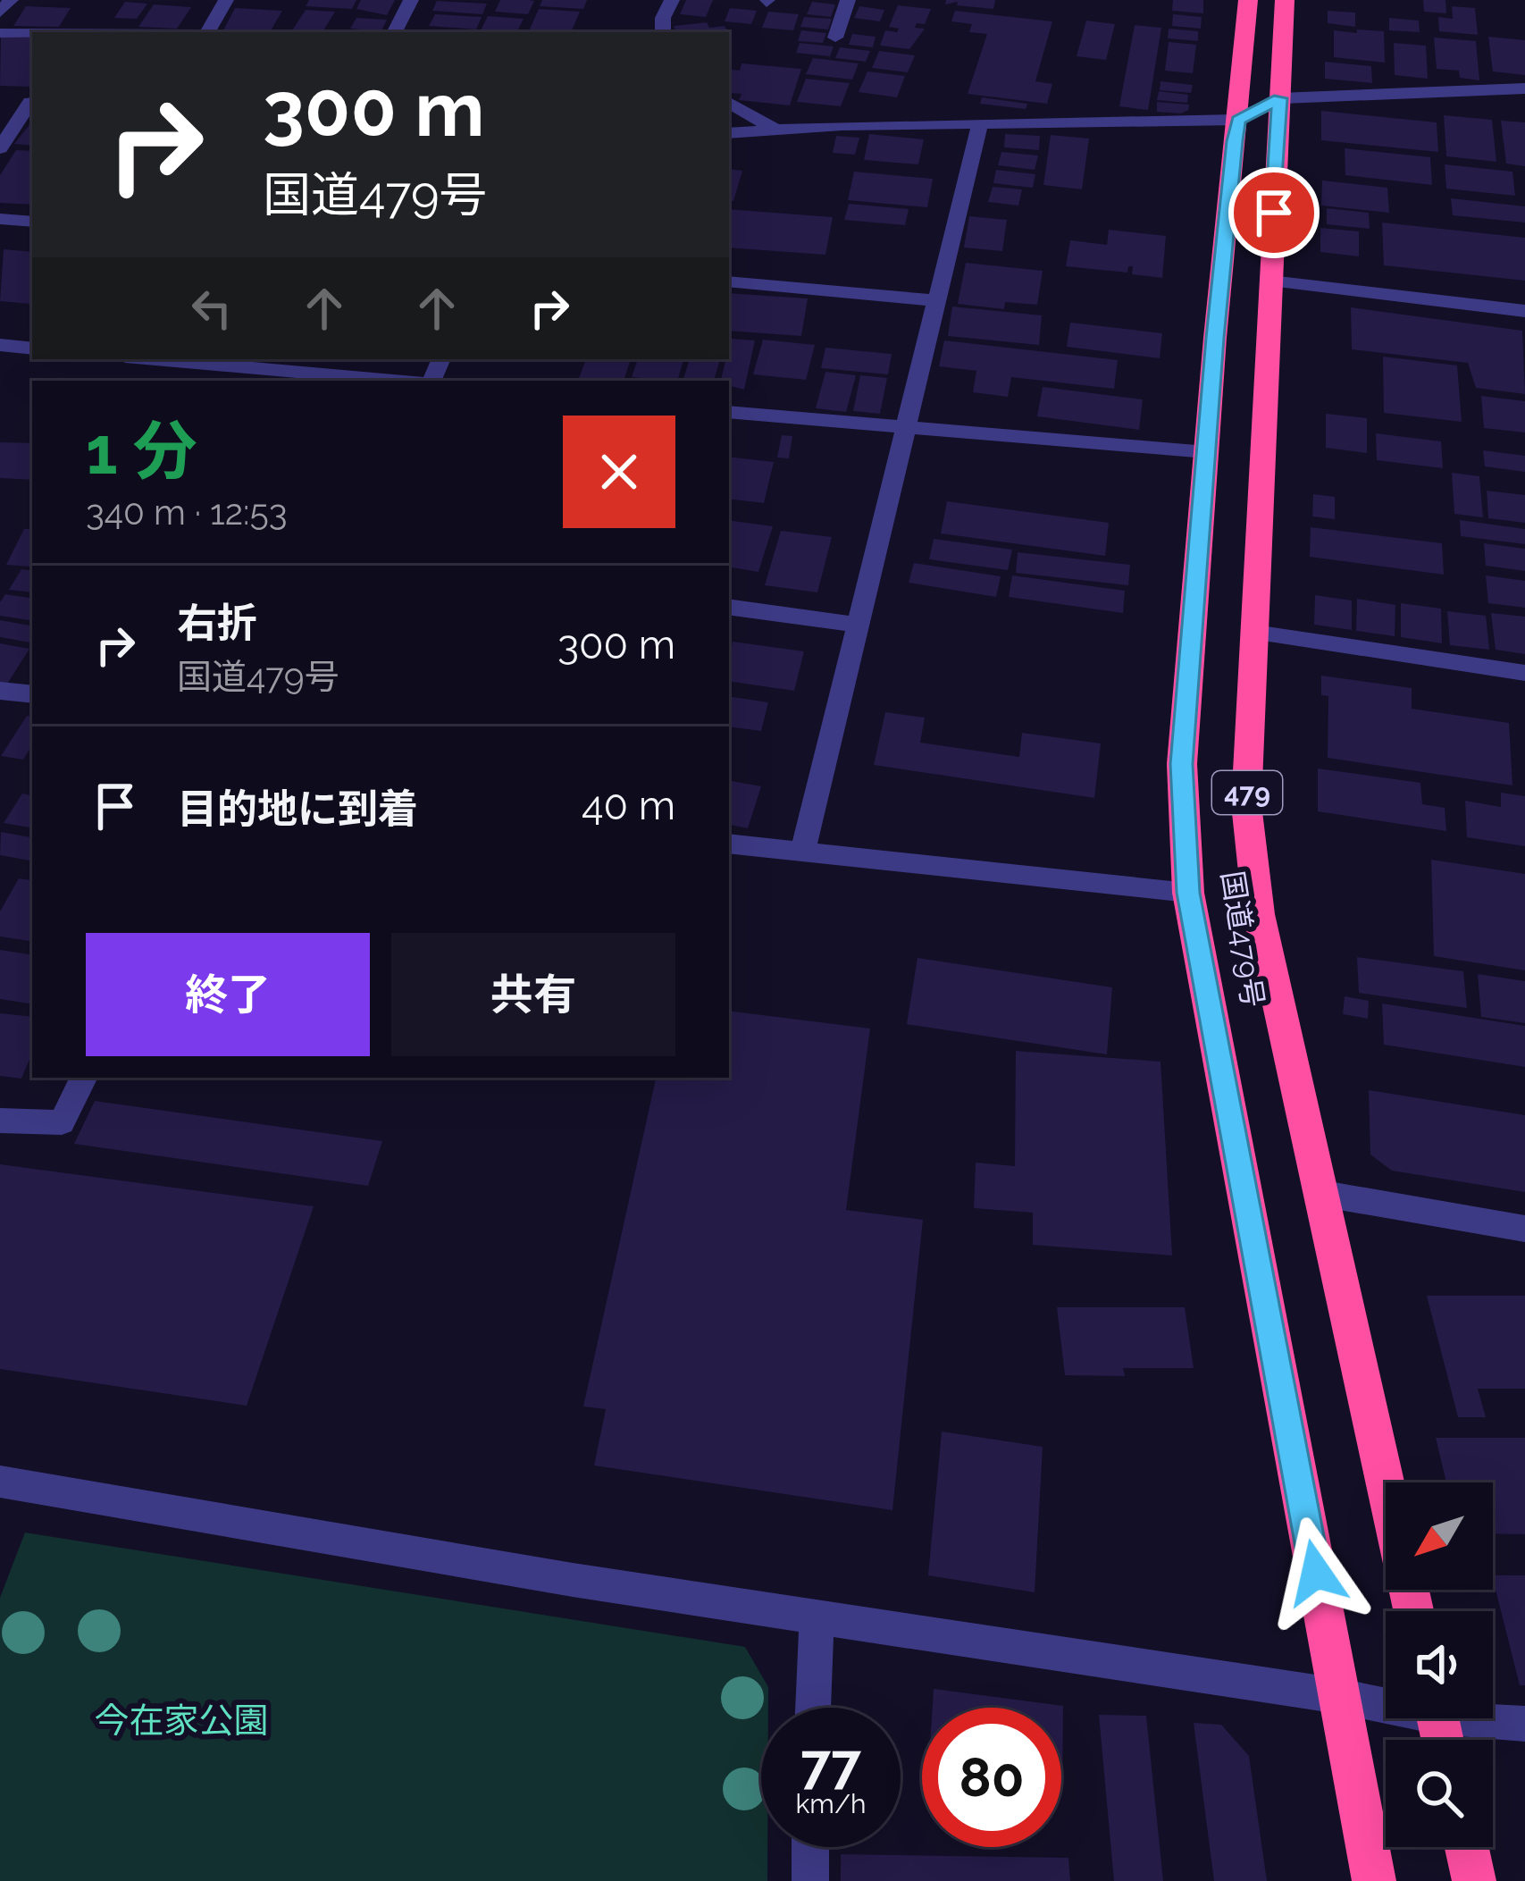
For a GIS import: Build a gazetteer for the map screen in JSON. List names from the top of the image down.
{
  "streets": {
    "highway": ["479", "国道479号"]
  },
  "parks": ["今在家公園"],
  "north": "bottom left",
  "page": {
    "turn": ["300 m", "国道479号"],
    "heading": ["1 分", "340 m · 12:53"],
    "list": [
      {
        "name": "右折",
        "note": "国道479号",
        "value": "300 m"
      },
      {
        "name": "目的地に到着",
        "value": "40 m"
      }
    ],
    "buttons": ["終了", "共有"],
    "speed": "77 km/h",
    "limit": "80"
  }
}
